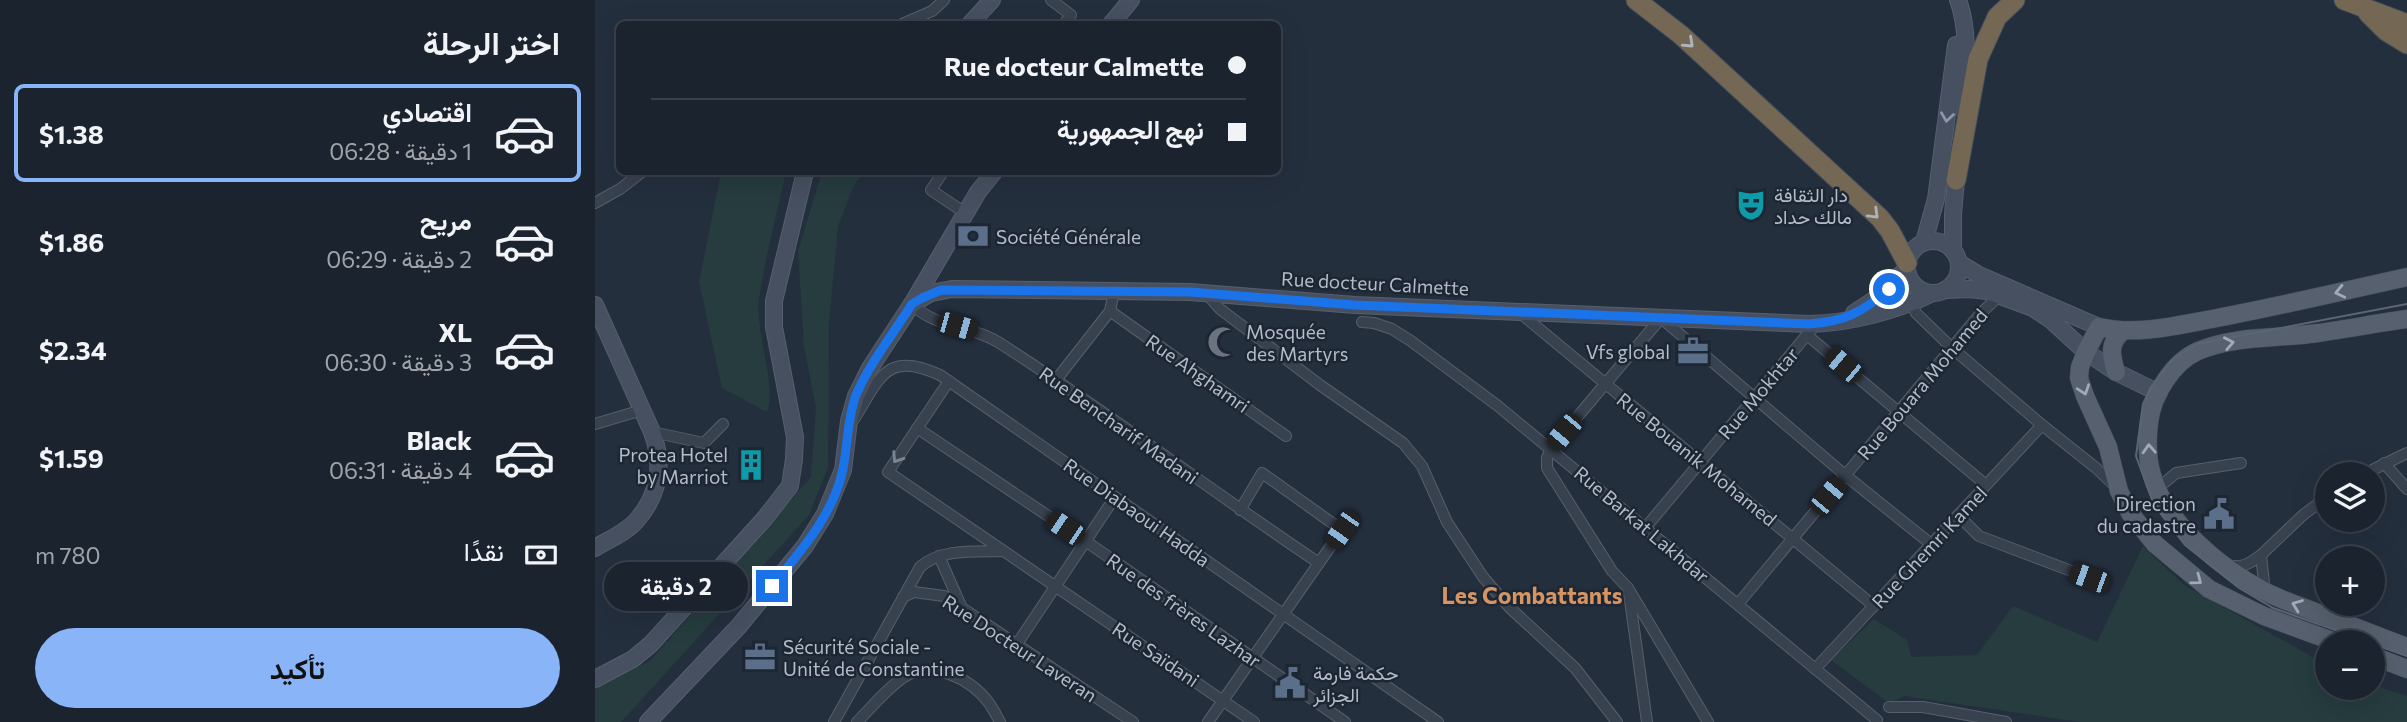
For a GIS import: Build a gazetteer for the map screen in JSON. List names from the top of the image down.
{
  "streets": {
    "main road": ["Rue docteur Calmette"],
    "street": [
      "Rue Ahghamri",
      "Rue Bouara Mohamed",
      "Rue Mokhtar",
      "Rue Bencharif Madani",
      "Rue Bouanik Mohamed",
      "Rue Diabaoui Hadda",
      "Rue Barkat Lakhdar",
      "Rue Ghemri Kamel",
      "Rue des frères Lazhar",
      "Rue Docteur Laveran",
      "Rue Saïdani"
    ]
  },
  "crossings": [
    ["Rue docteur Calmette", "Rue Mokhtar"],
    ["Rue docteur Calmette", "Rue Bencharif Madani"],
    ["Rue docteur Calmette", "Rue Bouanik Mohamed"],
    ["Rue Bouara Mohamed", "Rue Bouanik Mohamed"],
    ["Rue Bouara Mohamed", "Rue Barkat Lakhdar"],
    ["Rue Mokhtar", "Rue Bouanik Mohamed"],
    ["Rue Mokhtar", "Rue Barkat Lakhdar"],
    ["Rue Bouanik Mohamed", "Rue Ghemri Kamel"],
    ["Rue Barkat Lakhdar", "Rue Ghemri Kamel"],
    ["Rue des frères Lazhar", "Rue Saïdani"]
  ],
  "districts": ["Les Combattants"],
  "places": {
    "theatre": ["دار الثقافة مالك حداد"],
    "bank": ["Société Générale"],
    "mosque": ["Mosquée des Martyrs"],
    "office": ["Vfs global", "Sécurité Sociale - Unité de Constantine"],
    "building": ["Protea Hotel by Marriot"],
    "public building": ["Direction du cadastre", "حكمة فارمة الجزائر"]
  },
  "page": {
    "heading": "اختر الرحلة",
    "banner": ["Rue docteur Calmette", "نهج الجمهورية"],
    "list": [
      {
        "name": "اقتصادي",
        "note": "1 دقيقة · 06:28",
        "value": "$1.38"
      },
      {
        "name": "مريح",
        "note": "2 دقيقة · 06:29",
        "value": "$1.86"
      },
      {
        "name": "XL",
        "note": "3 دقيقة · 06:30",
        "value": "$2.34"
      },
      {
        "name": "Black",
        "note": "4 دقيقة · 06:31",
        "value": "$1.59"
      }
    ],
    "map_buttons": ["+", "−"],
    "pay": ["نقدًا", "780 m"],
    "bubble": "2 دقيقة",
    "buttons": "تأكيد"
  }
}
